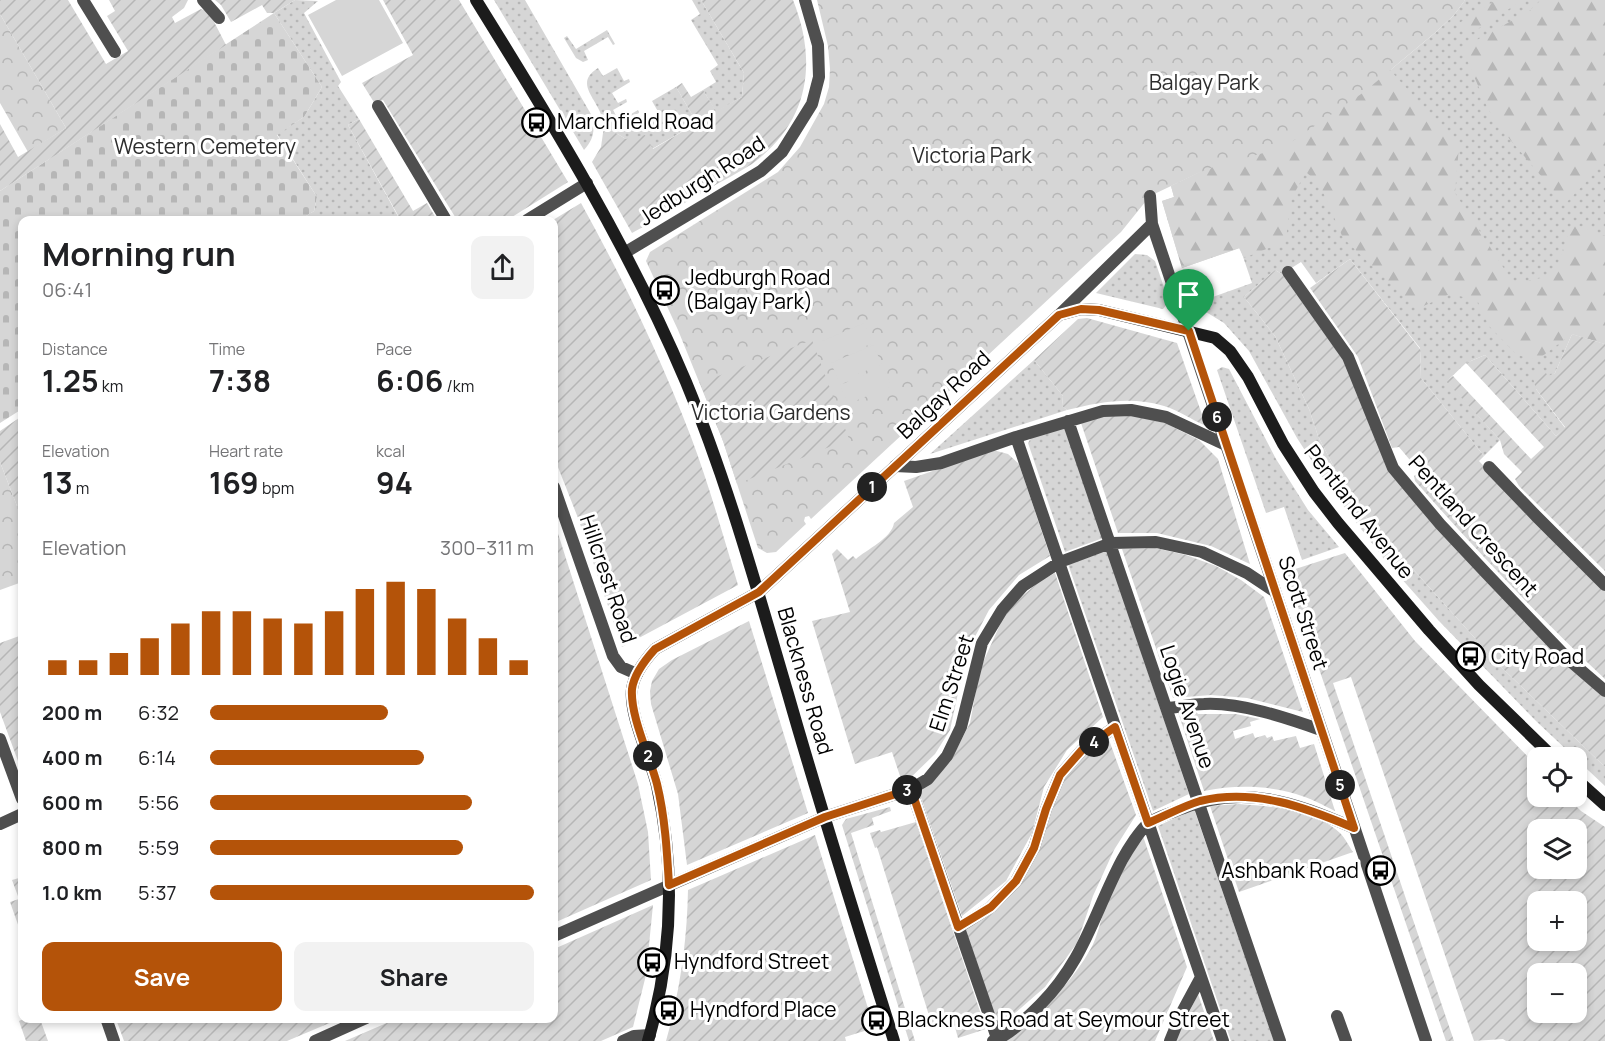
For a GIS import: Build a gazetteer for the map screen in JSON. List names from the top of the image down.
{
  "streets": {
    "street": [
      "Jedburgh Road",
      "Balgay Road",
      "Pentland Avenue",
      "Pentland Crescent",
      "Hillcrest Road",
      "Scott Street",
      "Blackness Road",
      "Elm Street",
      "Logie Avenue"
    ]
  },
  "crossings": [
    ["Jedburgh Road", "Blackness Road"],
    ["Balgay Road", "Pentland Avenue"],
    ["Balgay Road", "Hillcrest Road"],
    ["Balgay Road", "Scott Street"],
    ["Balgay Road", "Blackness Road"],
    ["Pentland Avenue", "Scott Street"],
    ["Scott Street", "Elm Street"],
    ["Blackness Road", "Elm Street"],
    ["Elm Street", "Logie Avenue"]
  ],
  "parks": [
    "Balgay Park",
    "Western Cemetery",
    "Victoria Park",
    "Victoria Gardens"
  ],
  "places": {
    "bus stop": [
      "Marchfield Road",
      "Jedburgh Road (Balgay Park)",
      "City Road",
      "Ashbank Road",
      "Hyndford Street",
      "Hyndford Place",
      "Blackness Road at Seymour Street"
    ]
  },
  "page": {
    "heading": ["Morning run", "06:41"],
    "stats": [
      ["Distance", "1.25 km"],
      ["Time", "7:38"],
      ["Pace", "6:06 /km"],
      ["Elevation", "13 m"],
      ["Heart rate", "169 bpm"],
      ["kcal", "94"]
    ],
    "pins": [
      "6",
      "1",
      "4",
      "2",
      "5",
      "3"
    ],
    "chart": ["Elevation", "300–311 m"],
    "list": [
      {
        "name": "200 m",
        "note": "6:32"
      },
      {
        "name": "400 m",
        "note": "6:14"
      },
      {
        "name": "600 m",
        "note": "5:56"
      },
      {
        "name": "800 m",
        "note": "5:59"
      },
      {
        "name": "1.0 km",
        "note": "5:37"
      }
    ],
    "map_buttons": ["+", "−"],
    "buttons": ["Save", "Share"]
  }
}
